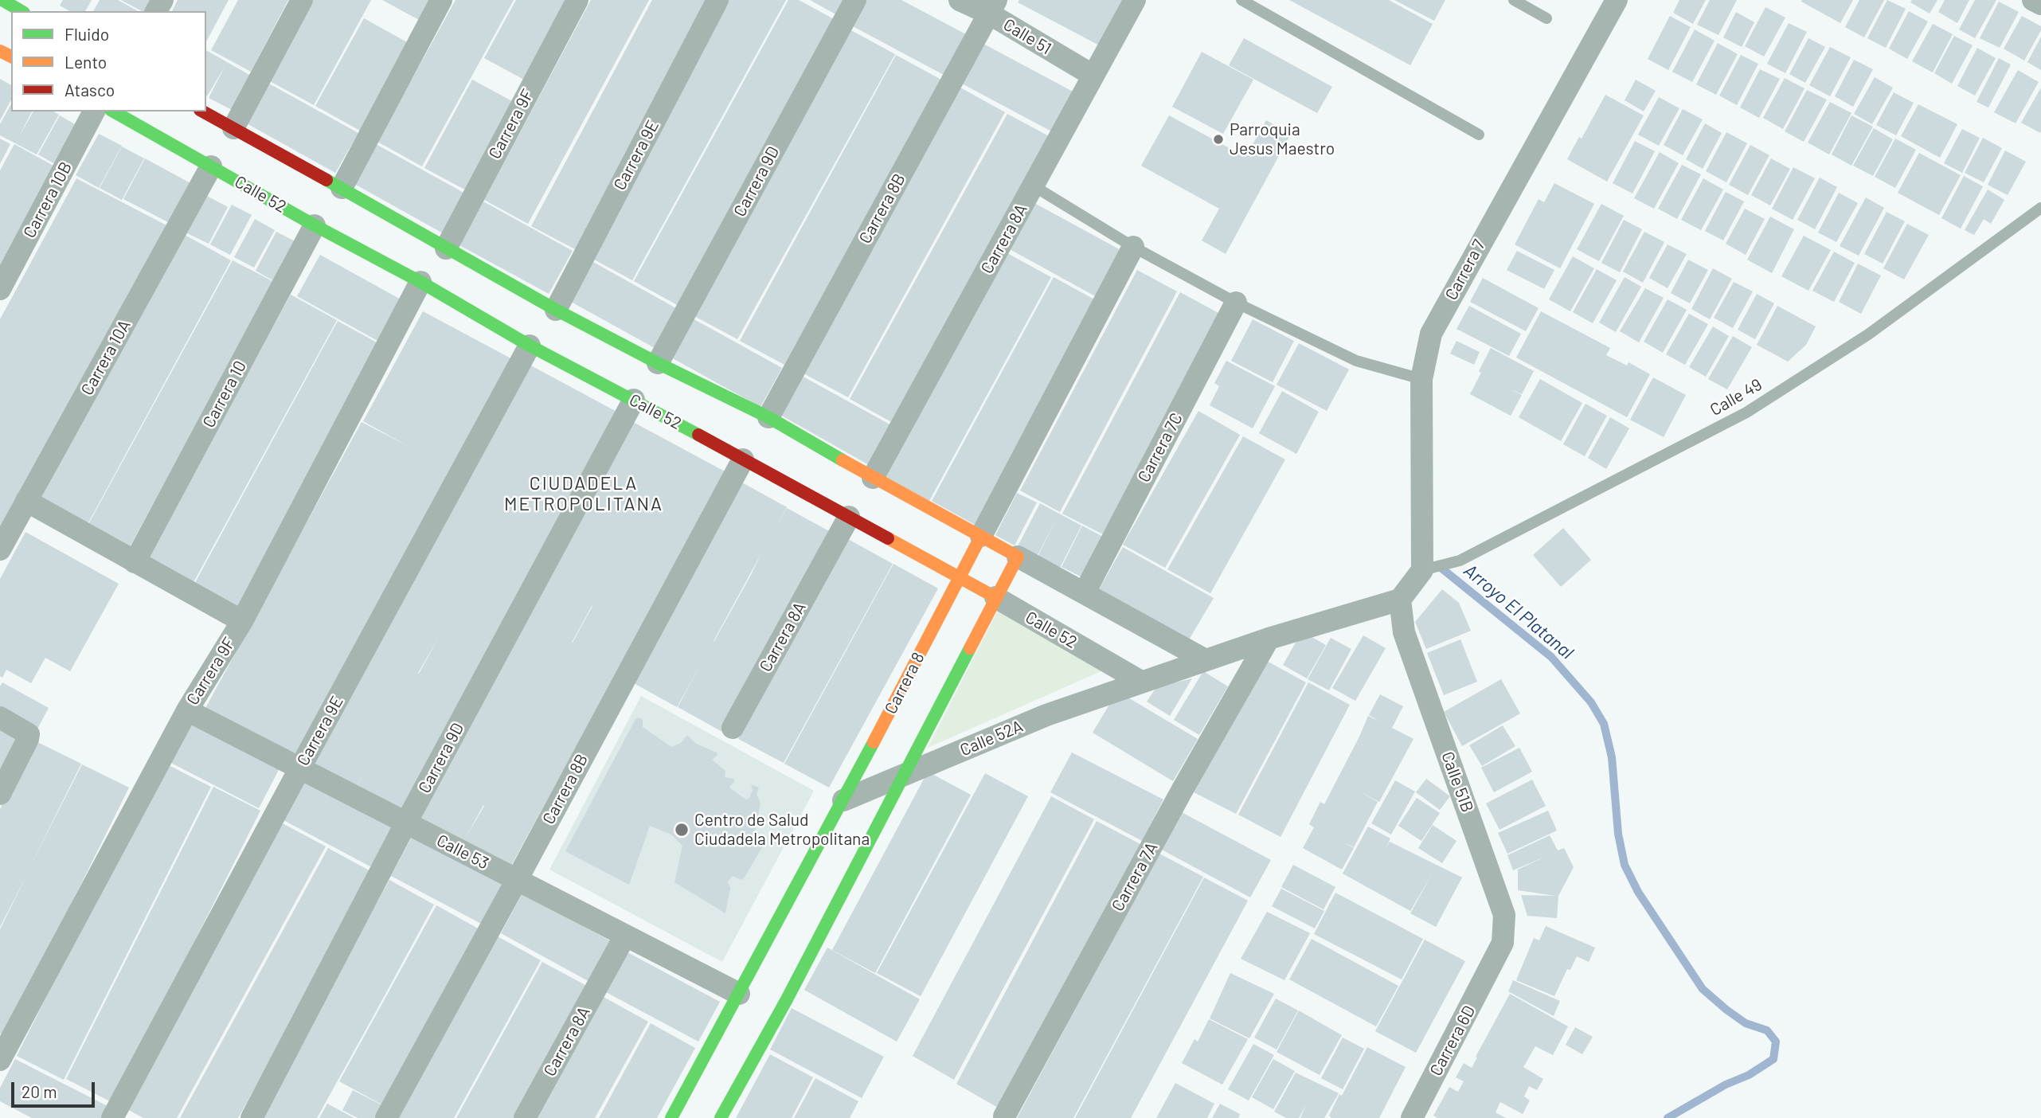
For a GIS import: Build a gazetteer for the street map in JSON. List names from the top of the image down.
{
  "streets": {
    "street": [
      "Calle 51",
      "Carrera 9F",
      "Carrera 9E",
      "Carrera 9D",
      "Calle 52",
      "Carrera 10B",
      "Carrera 8B",
      "Carrera 8A",
      "Carrera 7",
      "Carrera 10A",
      "Carrera 10",
      "Carrera 7C",
      "Carrera 8",
      "Calle 52A",
      "Calle 51B",
      "Calle 53",
      "Carrera 7A",
      "Carrera 6D"
    ],
    "lane": ["Calle 49"]
  },
  "crossings": [
    ["Calle 51", "Carrera 8B"],
    ["Calle 51", "Carrera 8A"],
    ["Carrera 9F", "Calle 52"],
    ["Carrera 9F", "Calle 53"],
    ["Carrera 9E", "Calle 52"],
    ["Carrera 9E", "Calle 53"],
    ["Carrera 9D", "Calle 52"],
    ["Carrera 9D", "Calle 53"],
    ["Calle 52", "Carrera 8B"],
    ["Calle 52", "Carrera 8A"],
    ["Calle 52", "Carrera 10A"],
    ["Calle 52", "Carrera 10"],
    ["Calle 52", "Carrera 8"],
    ["Calle 52", "Calle 52A"],
    ["Carrera 8B", "Calle 53"],
    ["Carrera 8A", "Calle 53"],
    ["Carrera 7", "Calle 49"],
    ["Carrera 8", "Calle 52A"],
    ["Carrera 8", "Calle 53"],
    ["Calle 51B", "Carrera 6D"]
  ],
  "districts": ["CIUDADELA METROPOLITANA"],
  "water": ["Arroyo El Platanal"],
  "places": ["Parroquia Jesus Maestro", "Centro de Salud Ciudadela Metropolitana"],
  "legend": ["Fluido", "Lento", "Atasco"],
  "scale_bar": "20 m"
}
